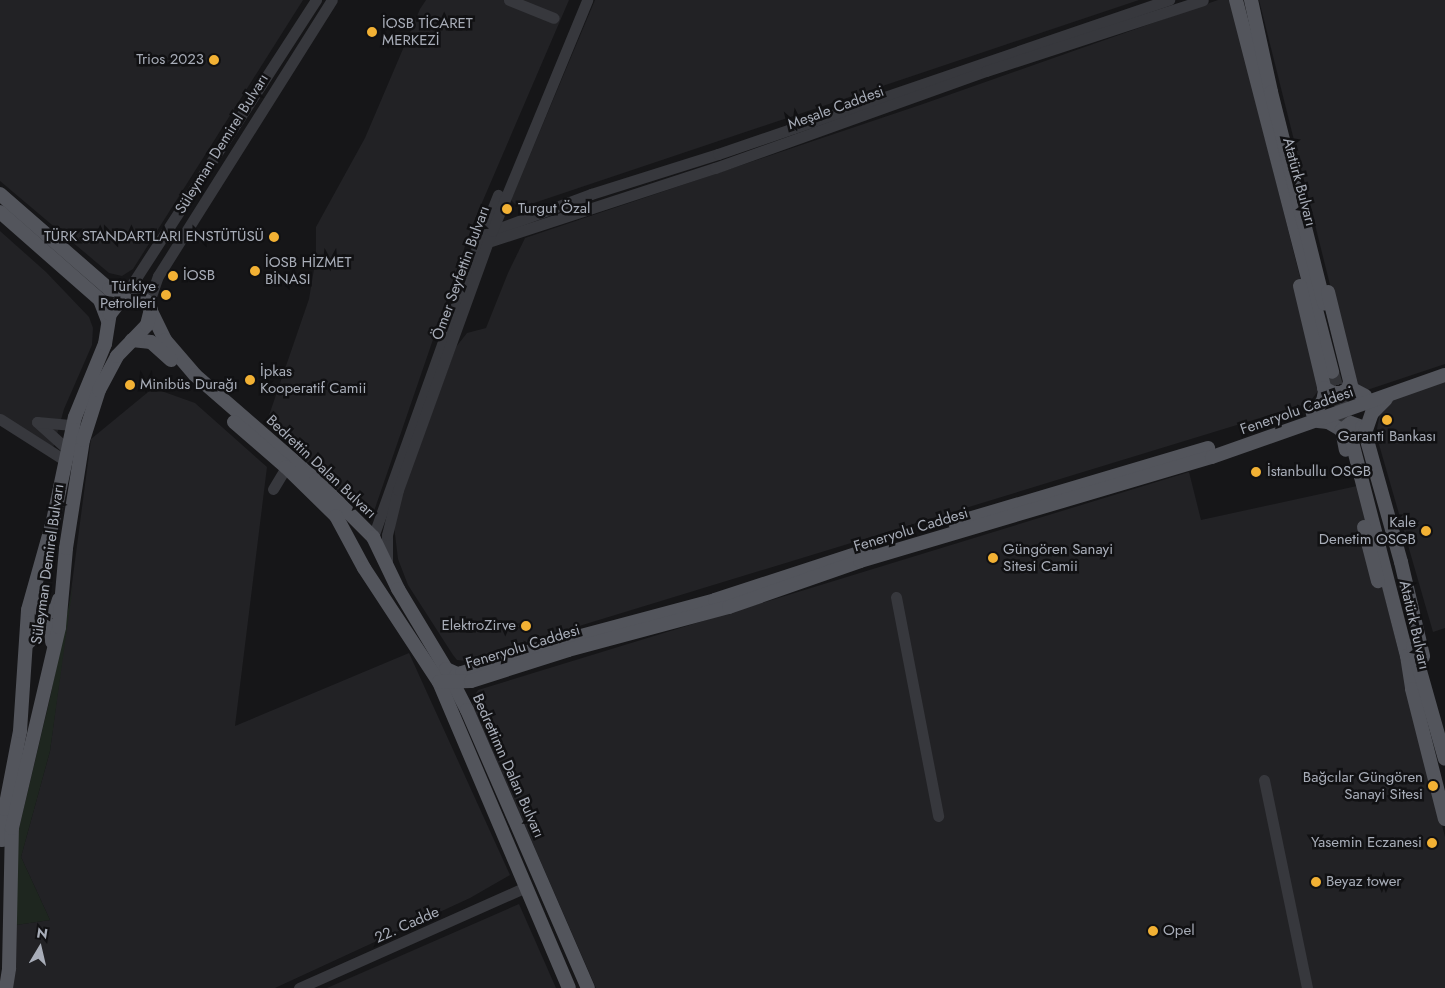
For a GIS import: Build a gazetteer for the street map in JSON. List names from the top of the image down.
{
  "streets": {
    "main road": [
      "Süleyman Demirel Bulvarı",
      "Atatürk Bulvarı",
      "Feneryolu Caddesi",
      "Bedrettin Dalan Bulvarı",
      "Bedrettimn Dalan Bulvarı"
    ],
    "street": ["Meşale Caddesi", "Ömer Seyfettin Bulvarı", "22. Cadde"]
  },
  "crossings": [
    ["Meşale Caddesi", "Ömer Seyfettin Bulvarı"],
    ["Süleyman Demirel Bulvarı", "Bedrettin Dalan Bulvarı"],
    ["Ömer Seyfettin Bulvarı", "Bedrettin Dalan Bulvarı"],
    ["Ömer Seyfettin Bulvarı", "Bedrettimn Dalan Bulvarı"],
    ["Feneryolu Caddesi", "Bedrettimn Dalan Bulvarı"],
    ["Bedrettin Dalan Bulvarı", "Bedrettimn Dalan Bulvarı"],
    ["Bedrettimn Dalan Bulvarı", "22. Cadde"]
  ],
  "places": [
    "İOSB TİCARET MERKEZİ",
    "Trios 2023",
    "Turgut Özal",
    "TÜRK STANDARTLARI ENSTÜTÜSÜ",
    "İOSB HİZMET BİNASI",
    "İOSB",
    "Türkiye Petrolleri",
    "İpkas Kooperatif Camii",
    "Minibüs Durağı",
    "Garanti Bankası",
    "İstanbullu OSGB",
    "Kale Denetim OSGB",
    "Güngören Sanayi Sitesi Camii",
    "ElektroZirve",
    "Bağcılar Güngören Sanayi Sitesi",
    "Yasemin Eczanesi",
    "Beyaz tower",
    "Opel"
  ],
  "north": "top"
}
